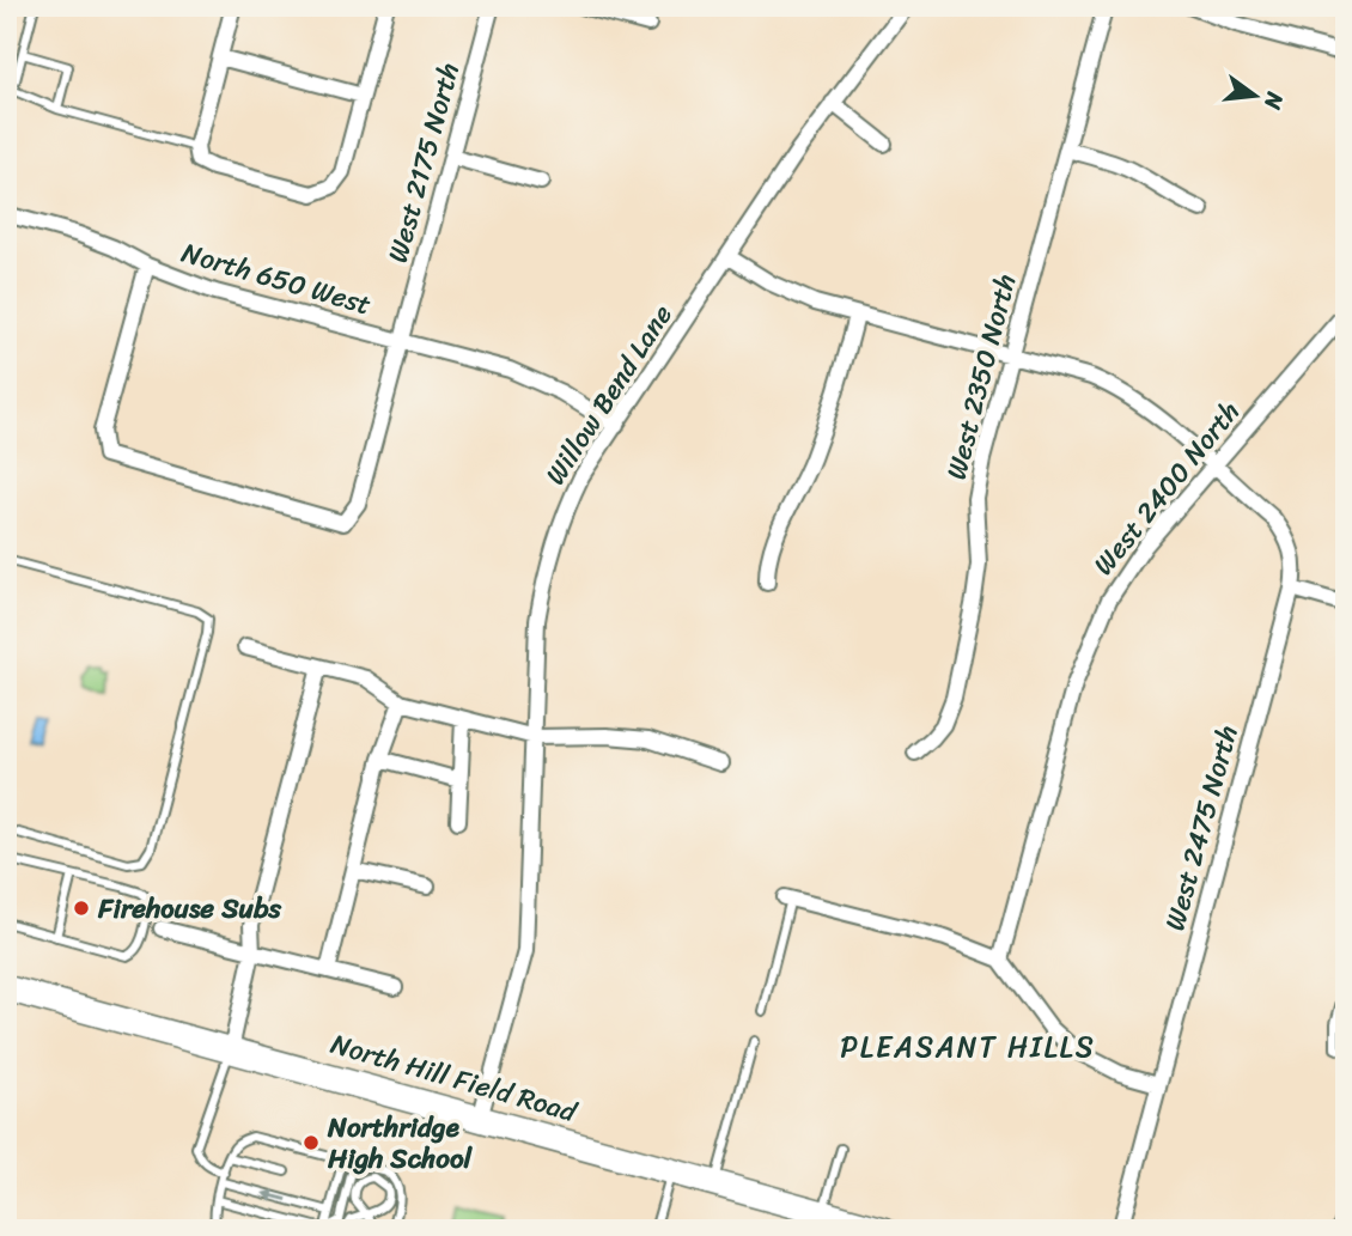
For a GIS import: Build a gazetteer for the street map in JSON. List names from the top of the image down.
{
  "streets": {
    "main road": ["North Hill Field Road"],
    "street": [
      "West 2175 North",
      "North 650 West",
      "West 2350 North",
      "Willow Bend Lane",
      "West 2400 North",
      "West 2475 North"
    ]
  },
  "crossings": [
    ["West 2175 North", "North 650 West"],
    ["North 650 West", "Willow Bend Lane"],
    ["West 2350 North", "West 2475 North"],
    ["Willow Bend Lane", "West 2475 North"],
    ["Willow Bend Lane", "North Hill Field Road"],
    ["West 2400 North", "West 2475 North"]
  ],
  "districts": ["PLEASANT HILLS"],
  "places": ["Firehouse Subs", "Northridge High School"],
  "north": "right"
}
